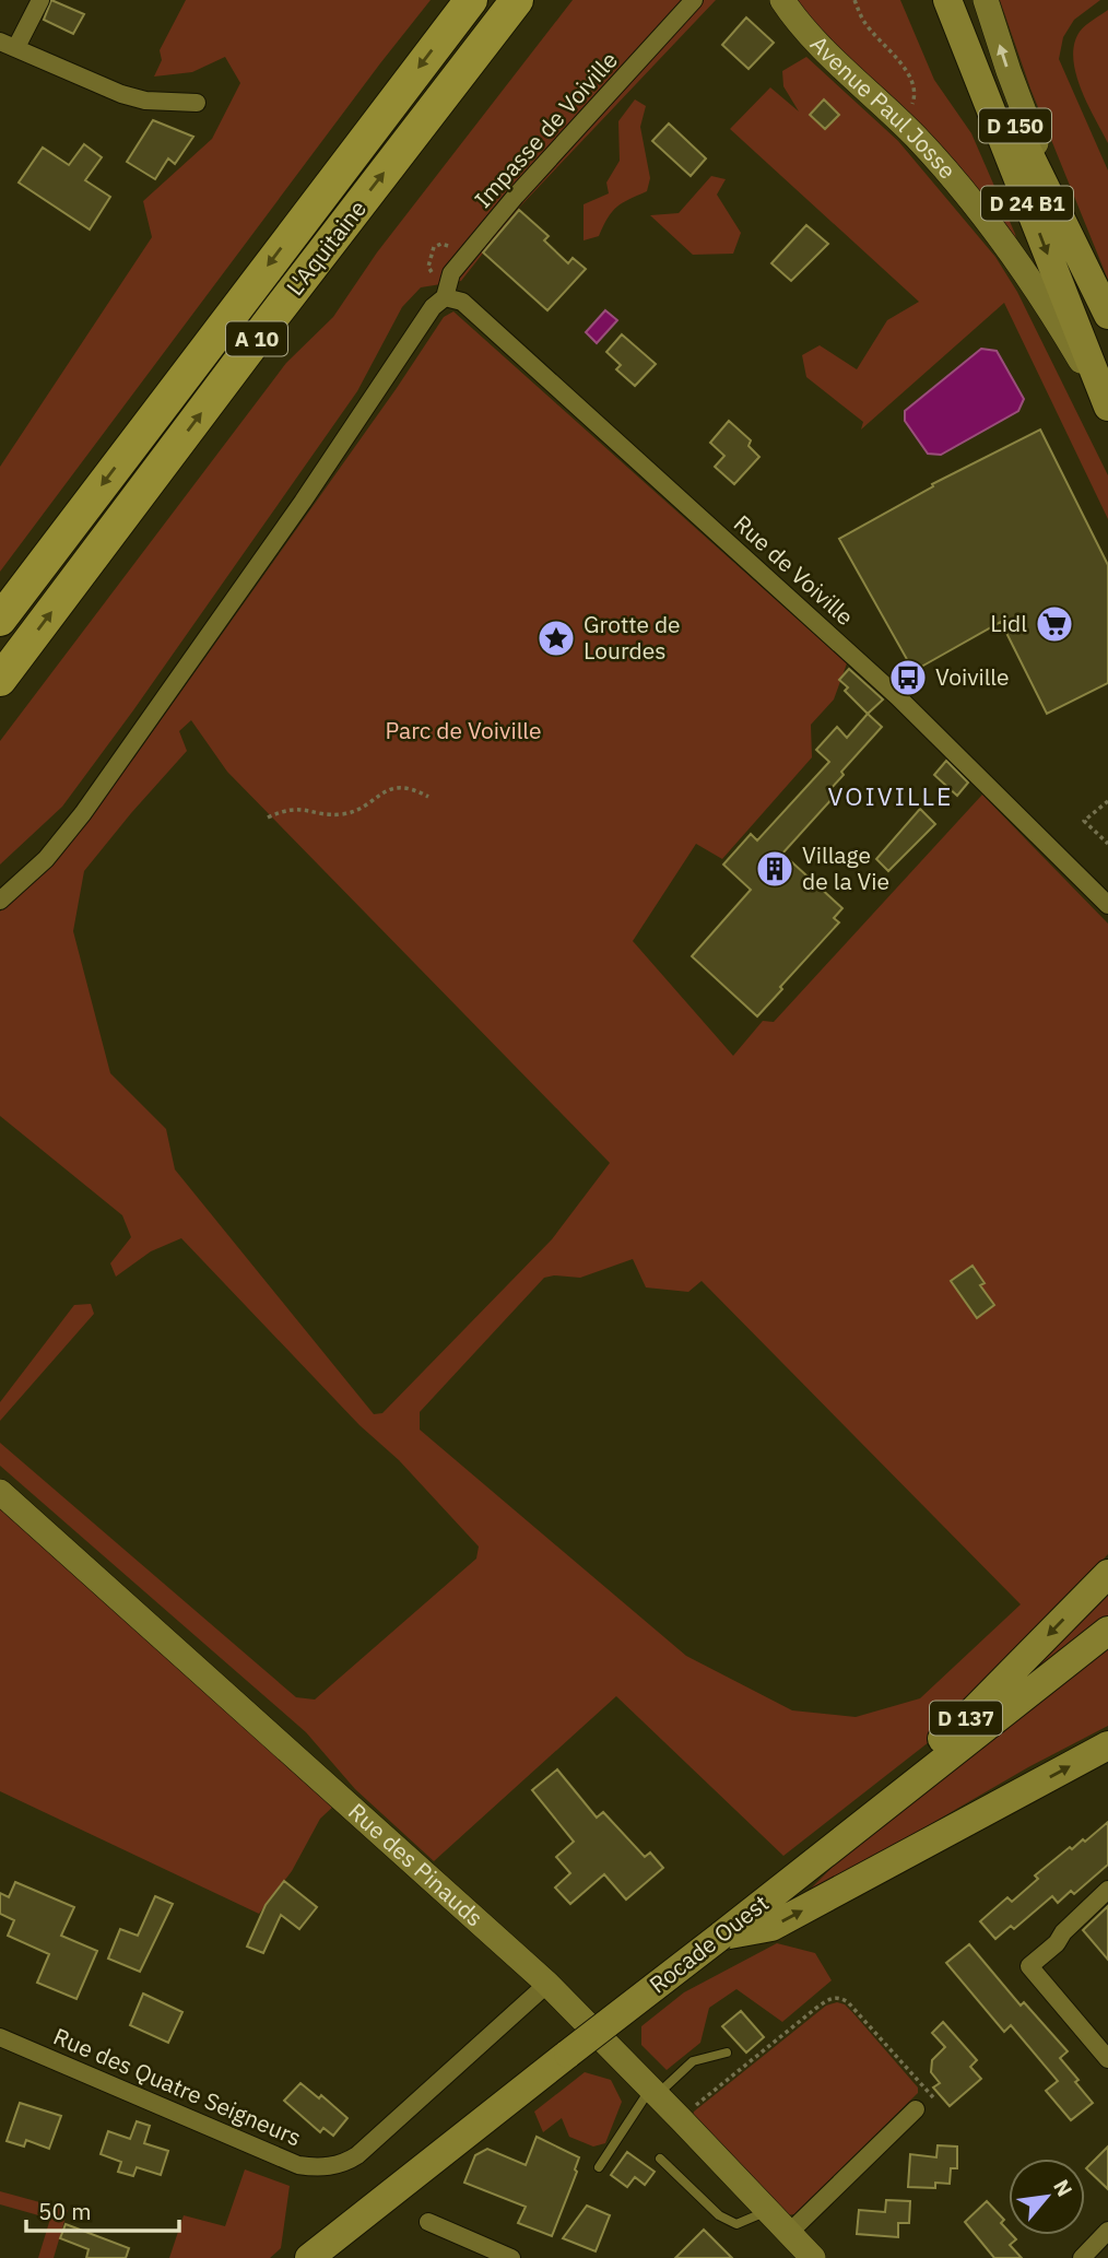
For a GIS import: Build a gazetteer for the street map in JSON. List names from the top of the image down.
{
  "streets": {
    "highway": ["L'Aquitaine", "A 10"],
    "main road": [
      "D 150",
      "D 24 B1",
      "D 137",
      "Rocade Ouest"
    ],
    "street": [
      "Avenue Paul Josse",
      "Impasse de Voiville",
      "Rue de Voiville",
      "Rue des Pinauds",
      "Rue des Quatre Seigneurs"
    ]
  },
  "crossings": [
    ["Avenue Paul Josse", "D 24 B1"],
    ["D 150", "D 24 B1"],
    ["Impasse de Voiville", "Rue de Voiville"],
    ["D 137", "Rocade Ouest"],
    ["Rue des Pinauds", "Rue des Quatre Seigneurs"]
  ],
  "districts": ["VOIVILLE"],
  "parks": ["Parc de Voiville"],
  "places": {
    "supermarket": ["Lidl"],
    "place": ["Grotte de Lourdes"],
    "bus stop": ["Voiville"],
    "building": ["Village de la Vie"]
  },
  "scale_bar": "50 m",
  "north": "top right"
}
